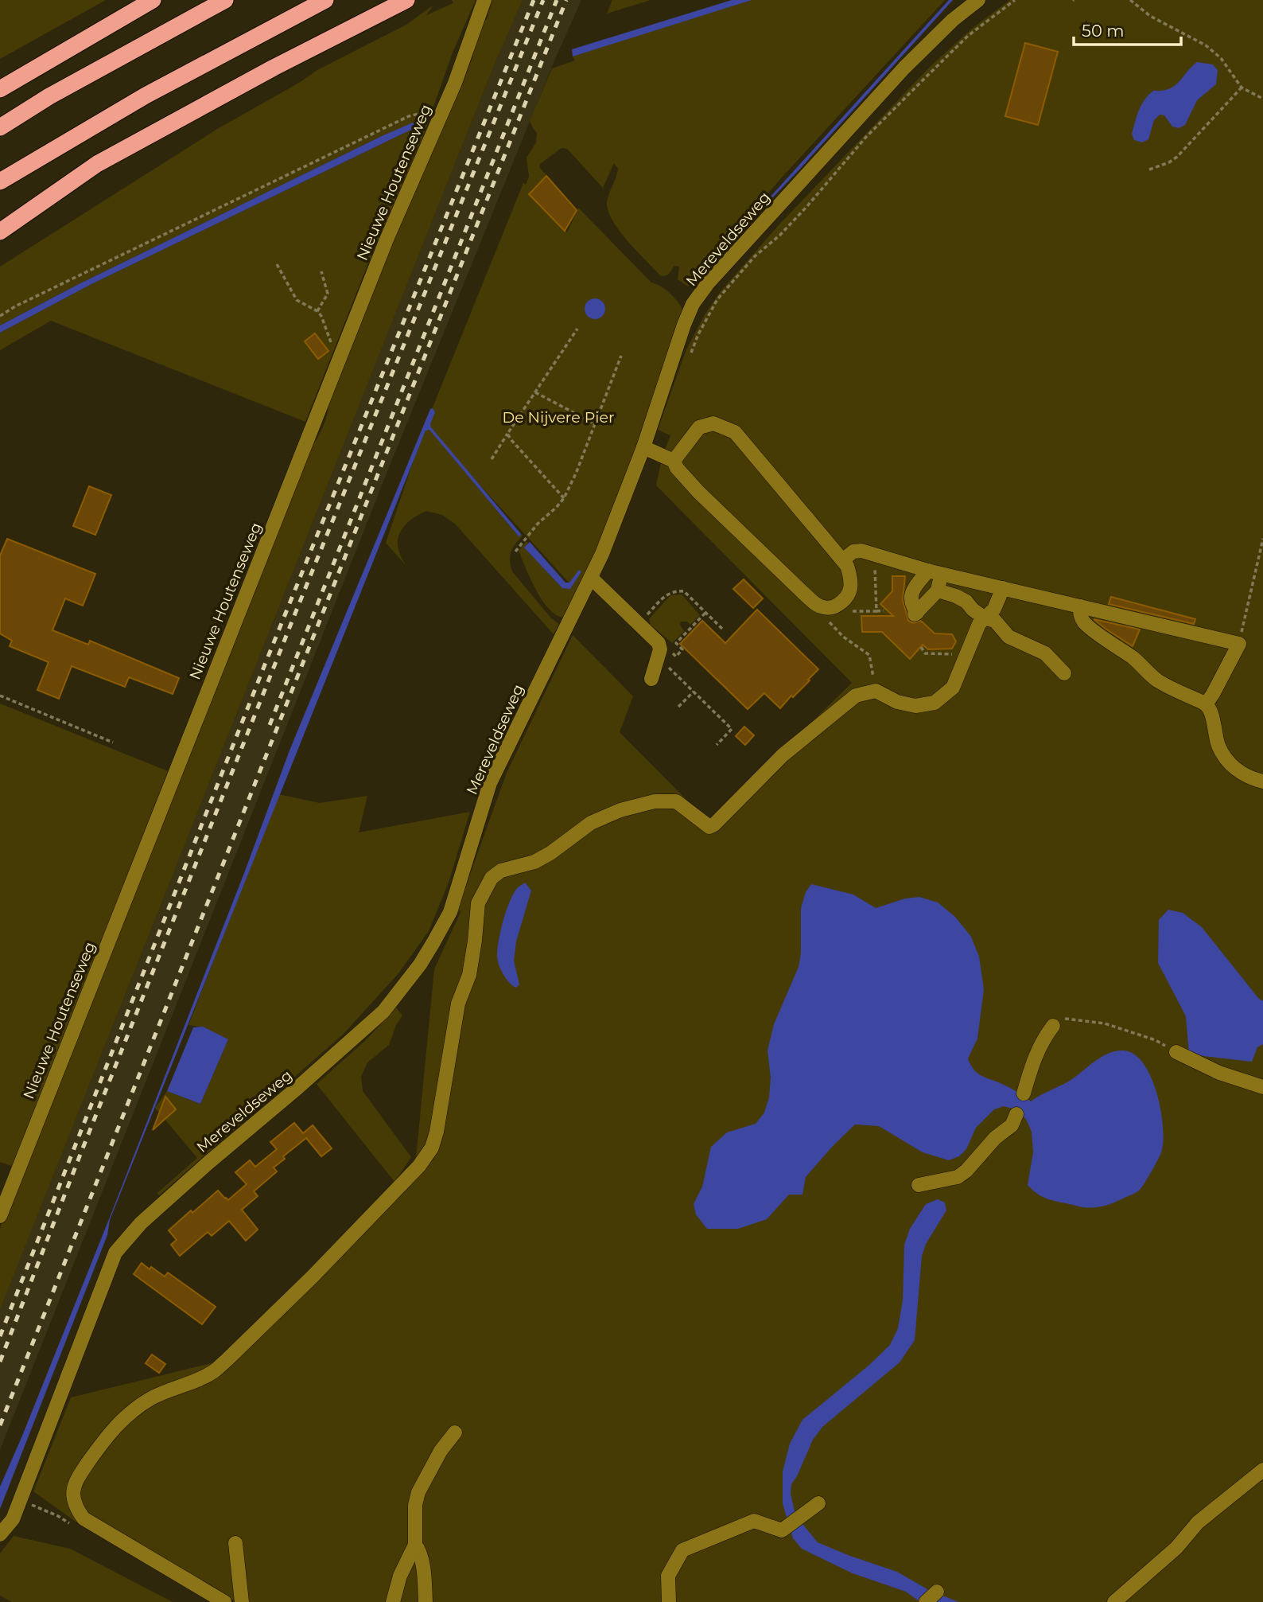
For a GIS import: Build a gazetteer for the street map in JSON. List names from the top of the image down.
{
  "streets": {
    "street": ["Nieuwe Houtenseweg", "Mereveldseweg"]
  },
  "parks": ["De Nijvere Pier"],
  "scale_bar": "50 m"
}
